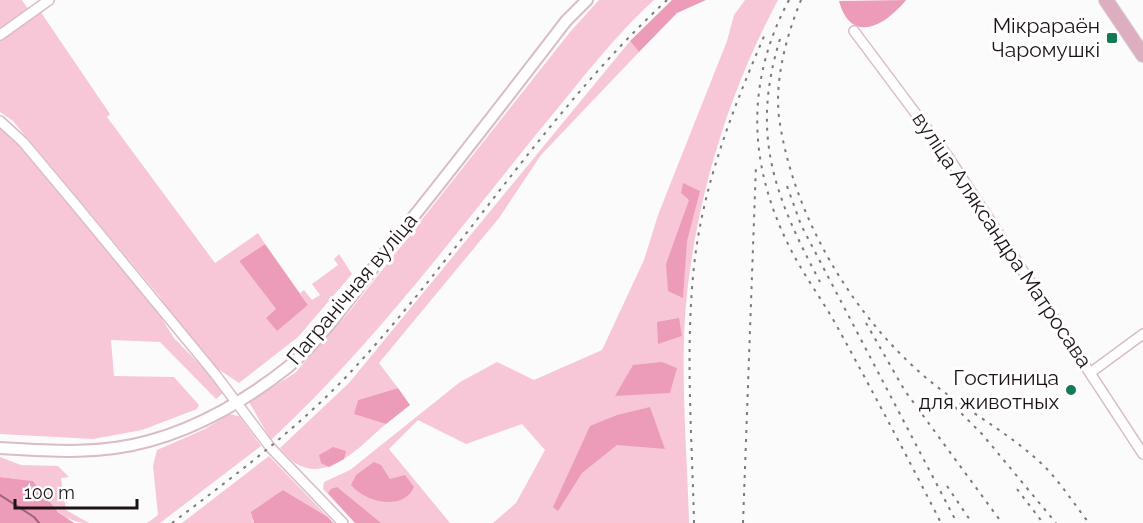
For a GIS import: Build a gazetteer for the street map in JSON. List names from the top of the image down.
{
  "streets": {
    "street": ["вуліца Аляксандра Матросава", "Пагранічная вуліца"]
  },
  "places": {
    "transit": ["Мікрараён Чаромушкі"],
    "other": ["Гостиница для животных"]
  },
  "scale_bar": "100 m"
}
